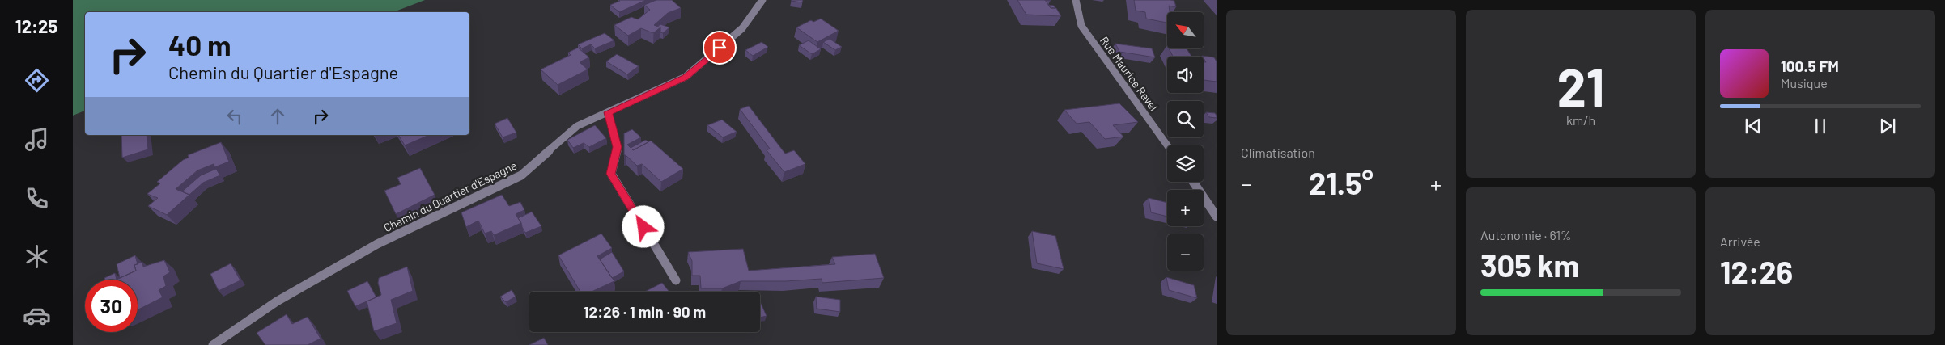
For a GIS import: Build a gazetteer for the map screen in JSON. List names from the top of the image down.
{
  "streets": {
    "street": ["Rue Maurice Ravel", "Chemin du Quartier d'Espagne"]
  },
  "north": "top left",
  "page": {
    "tabs": "12:25",
    "tile": [
      "Climatisation",
      ["21", "km/h"],
      ["Autonomie · 61%", "305 km"],
      ["Arrivée", "12:26"]
    ],
    "map_buttons": ["+", "−"],
    "turn": ["40 m", "Chemin du Quartier d'Espagne"],
    "song": ["100.5 FM", "Musique"],
    "heat": ["−", "21.5°", "+"],
    "limit": "30",
    "trip": "12:26 · 1 min · 90 m"
  }
}
